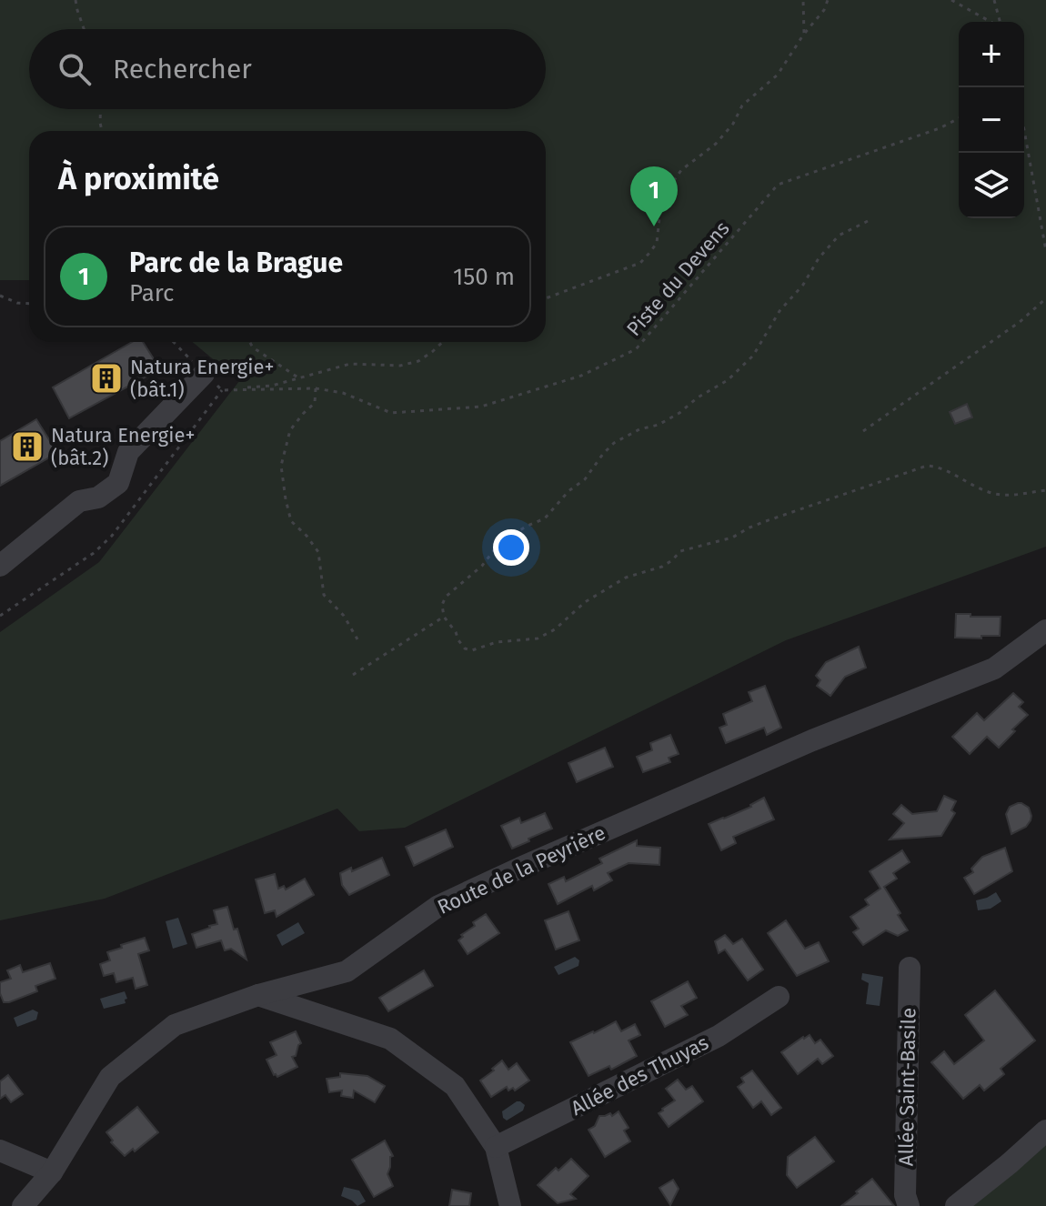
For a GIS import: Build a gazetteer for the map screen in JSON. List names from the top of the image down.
{
  "streets": {
    "street": ["Route de la Peyrière", "Allée des Thuyas", "Allée Saint-Basile"],
    "path": ["Piste du Devens"]
  },
  "places": {
    "building": ["Natura Energie+ (bât.1)", "Natura Energie+ (bât.2)"]
  },
  "page": {
    "map_buttons": ["+", "−"],
    "search": "Rechercher",
    "heading": "À proximité",
    "pins": "1",
    "list": [
      {
        "mark": "1",
        "name": "Parc de la Brague",
        "note": "Parc",
        "value": "150 m"
      }
    ]
  }
}
